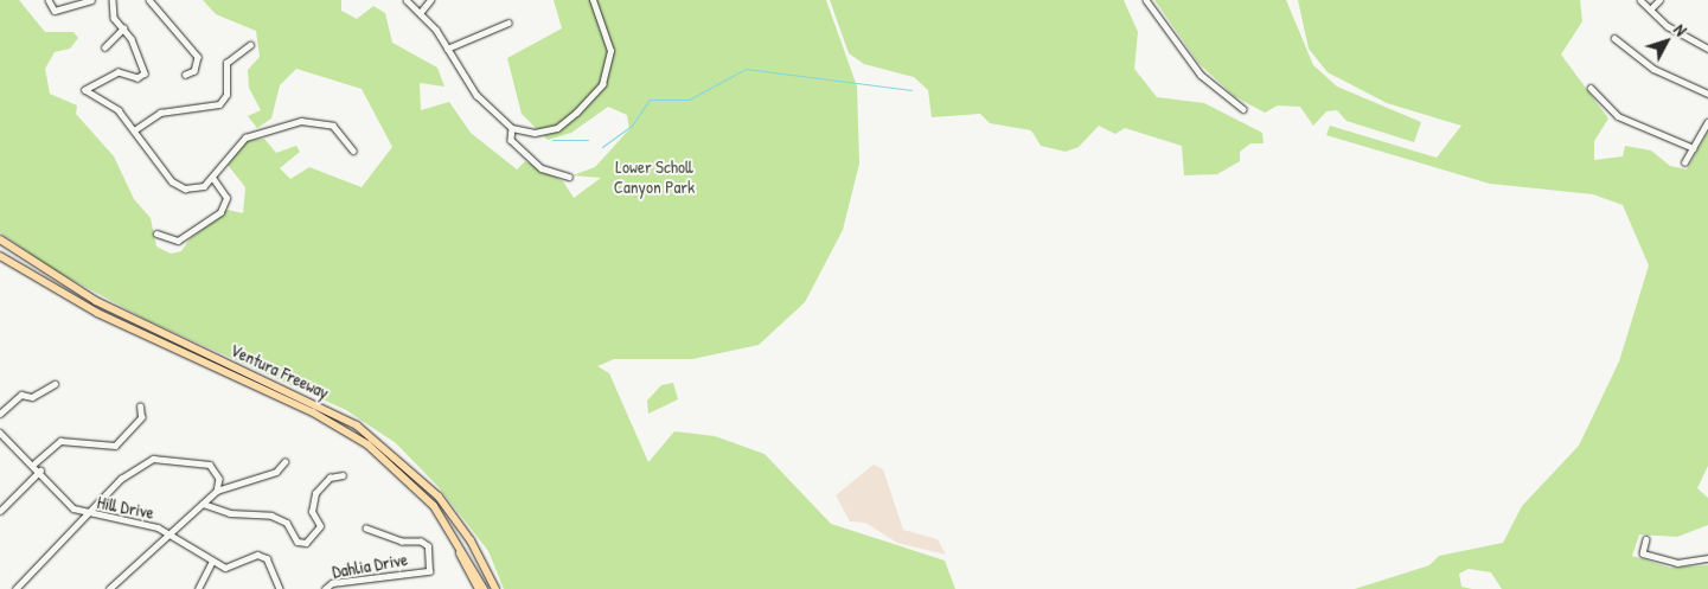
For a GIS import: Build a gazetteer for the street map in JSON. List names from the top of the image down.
{
  "streets": {
    "highway": ["Ventura Freeway"],
    "street": ["Hill Drive", "Dahlia Drive"]
  },
  "parks": ["Lower Scholl Canyon Park"],
  "north": "top right"
}
